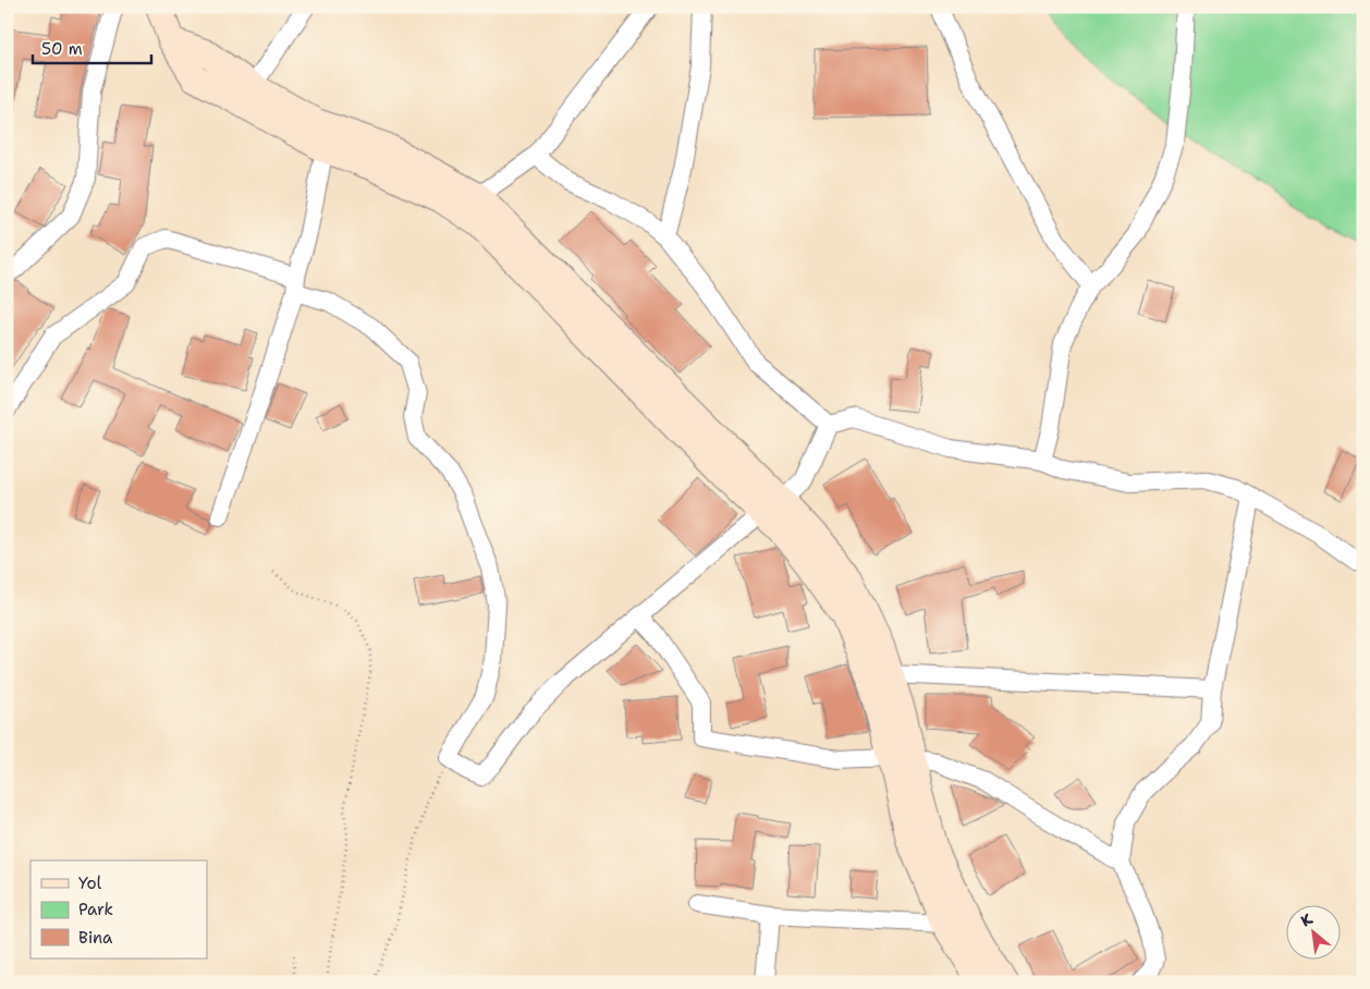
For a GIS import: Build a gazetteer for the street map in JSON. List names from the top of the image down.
{
  "legend": ["Yol", "Park", "Bina"],
  "scale_bar": "50 m",
  "north": "top left"
}
